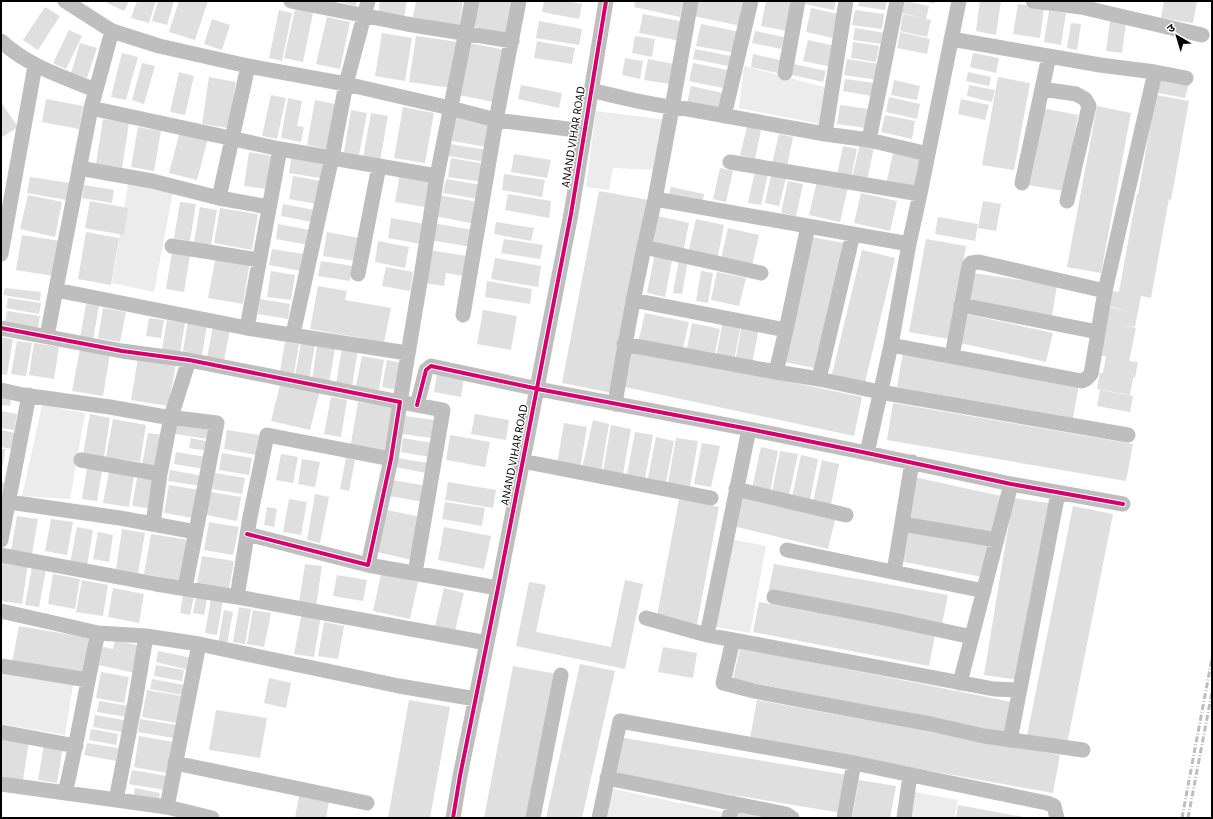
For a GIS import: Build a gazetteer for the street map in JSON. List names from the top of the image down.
{
  "streets": {
    "street": ["ANAND VIHAR ROAD"]
  },
  "north": "top left"
}
